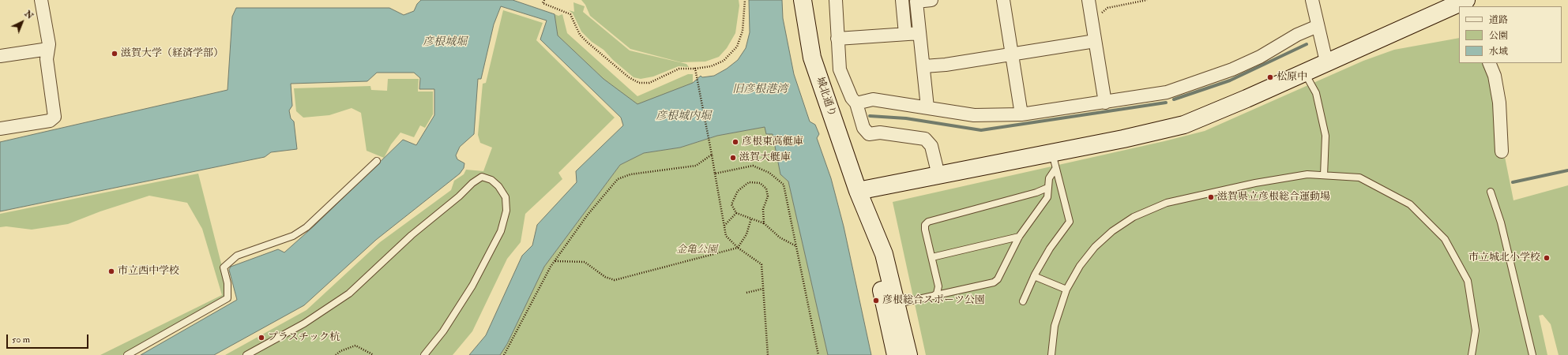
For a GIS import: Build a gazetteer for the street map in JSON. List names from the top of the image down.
{
  "streets": {
    "street": ["城北通り"]
  },
  "water": ["彦根城堀", "旧彦根港湾", "彦根城内堀"],
  "parks": ["金亀公園"],
  "places": [
    "滋賀大学（経済学部）",
    "松原中",
    "彦根東高艇庫",
    "滋賀大艇庫",
    "滋賀県立彦根総合運動場",
    "市立城北小学校",
    "市立西中学校",
    "彦根総合スポーツ公園",
    "プラスチック杭"
  ],
  "legend": ["道路", "公園", "水域"],
  "scale_bar": "50 m",
  "north": "top right"
}
